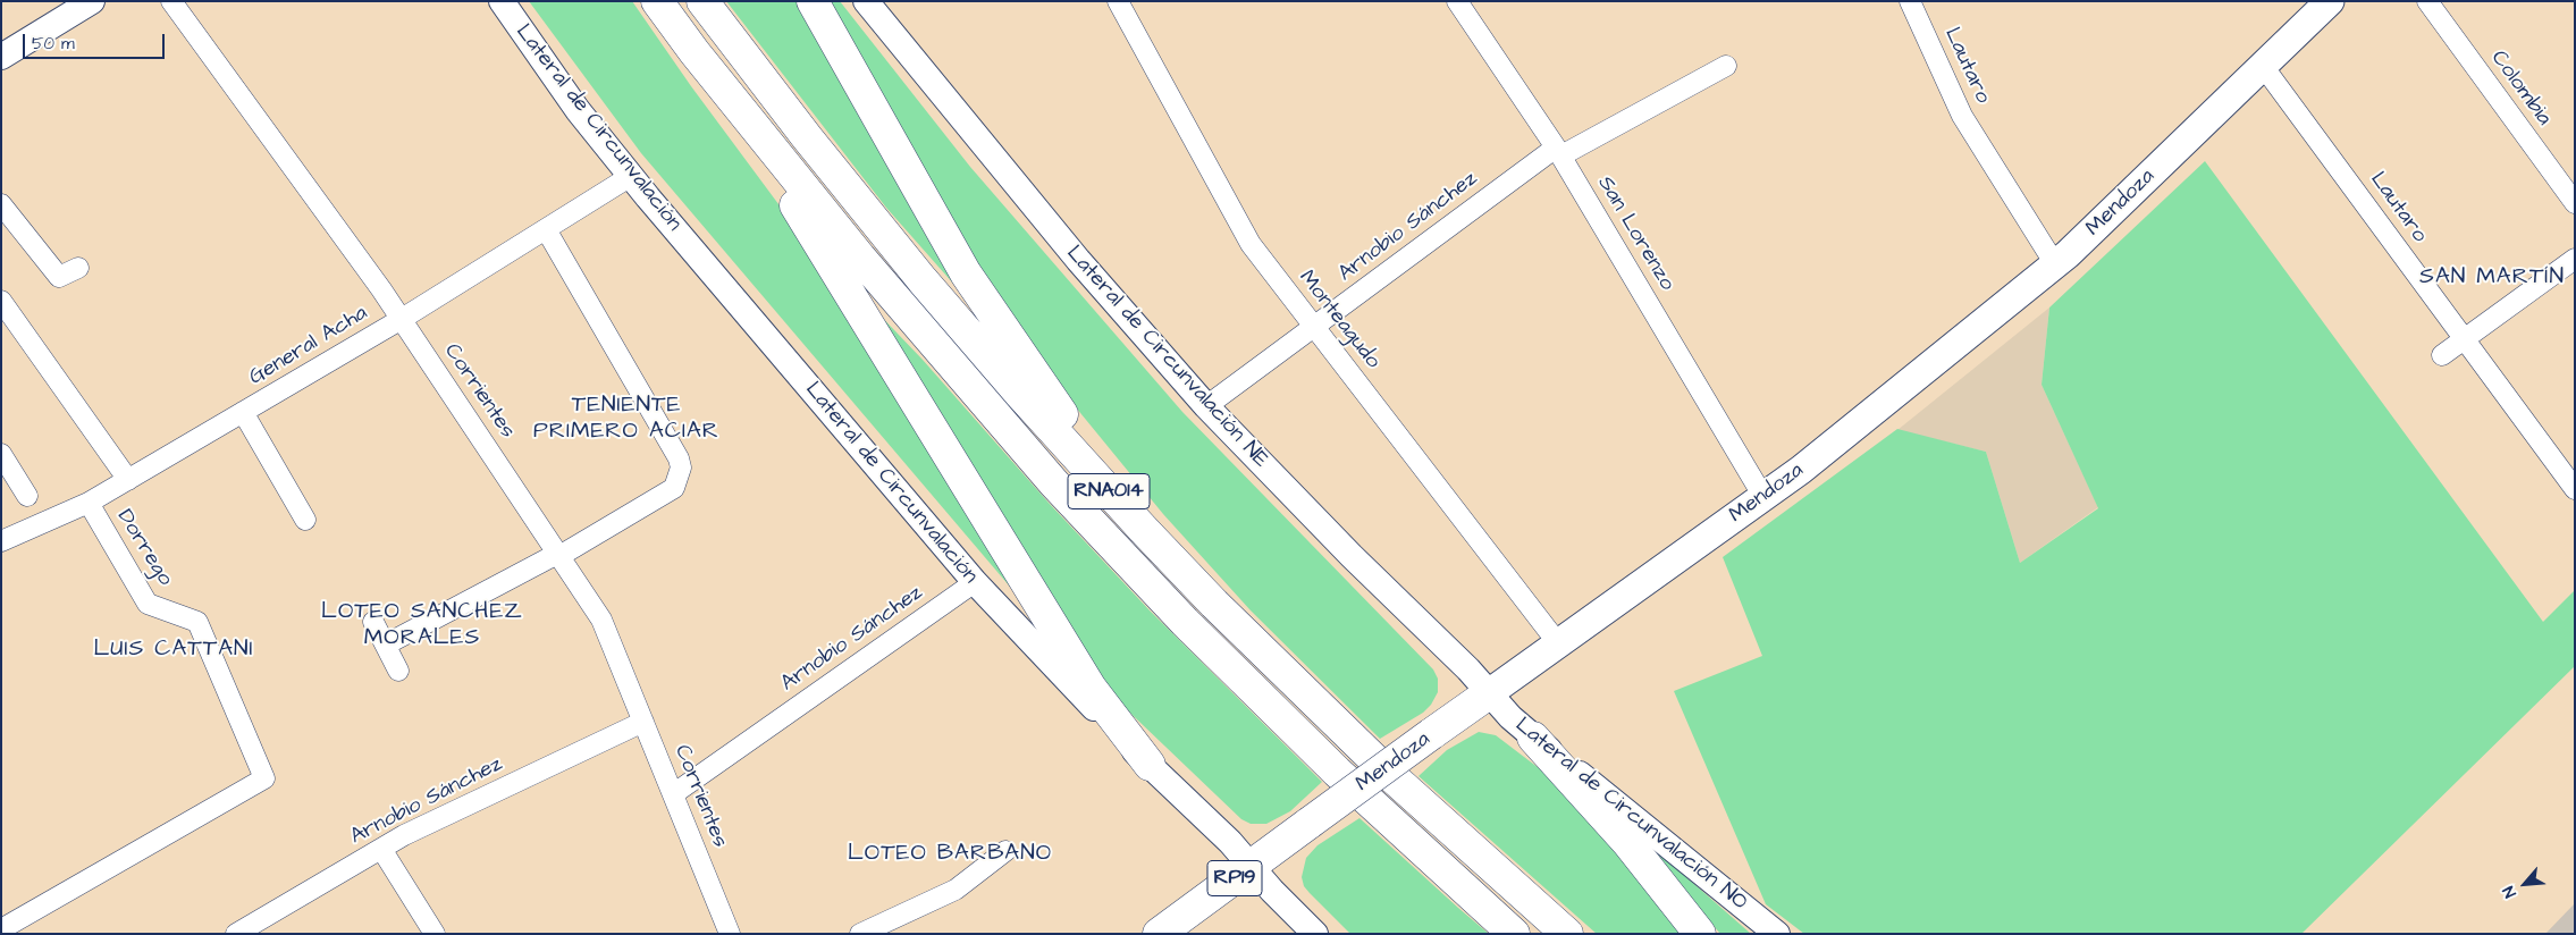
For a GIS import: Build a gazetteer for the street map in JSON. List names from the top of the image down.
{
  "streets": {
    "main road": ["Mendoza", "RNA014", "RP19"],
    "street": [
      "Lautaro",
      "Colombia",
      "Lateral de Circunvalación",
      "Arnobio Sánchez",
      "San Lorenzo",
      "Monteagudo",
      "General Acha",
      "Lateral de Circunvalación NE",
      "Corrientes",
      "Dorrego",
      "Lateral de Circunvalación NO"
    ]
  },
  "crossings": [
    ["Lautaro", "Mendoza"],
    ["Lateral de Circunvalación", "Mendoza"],
    ["Lateral de Circunvalación", "Arnobio Sánchez"],
    ["Lateral de Circunvalación", "General Acha"],
    ["Mendoza", "San Lorenzo"],
    ["Mendoza", "Monteagudo"],
    ["Mendoza", "Lateral de Circunvalación NE"],
    ["Mendoza", "Lateral de Circunvalación NO"],
    ["Arnobio Sánchez", "San Lorenzo"],
    ["Arnobio Sánchez", "Monteagudo"],
    ["Arnobio Sánchez", "Lateral de Circunvalación NE"],
    ["Arnobio Sánchez", "Corrientes"],
    ["General Acha", "Corrientes"],
    ["General Acha", "Dorrego"],
    ["Lateral de Circunvalación NE", "Lateral de Circunvalación NO"]
  ],
  "districts": [
    "SAN MARTÍN",
    "TENIENTE PRIMERO ACIAR",
    "LOTEO SANCHEZ MORALES",
    "LUIS CATTANI",
    "LOTEO BARBANO"
  ],
  "scale_bar": "50 m",
  "north": "bottom left"
}
